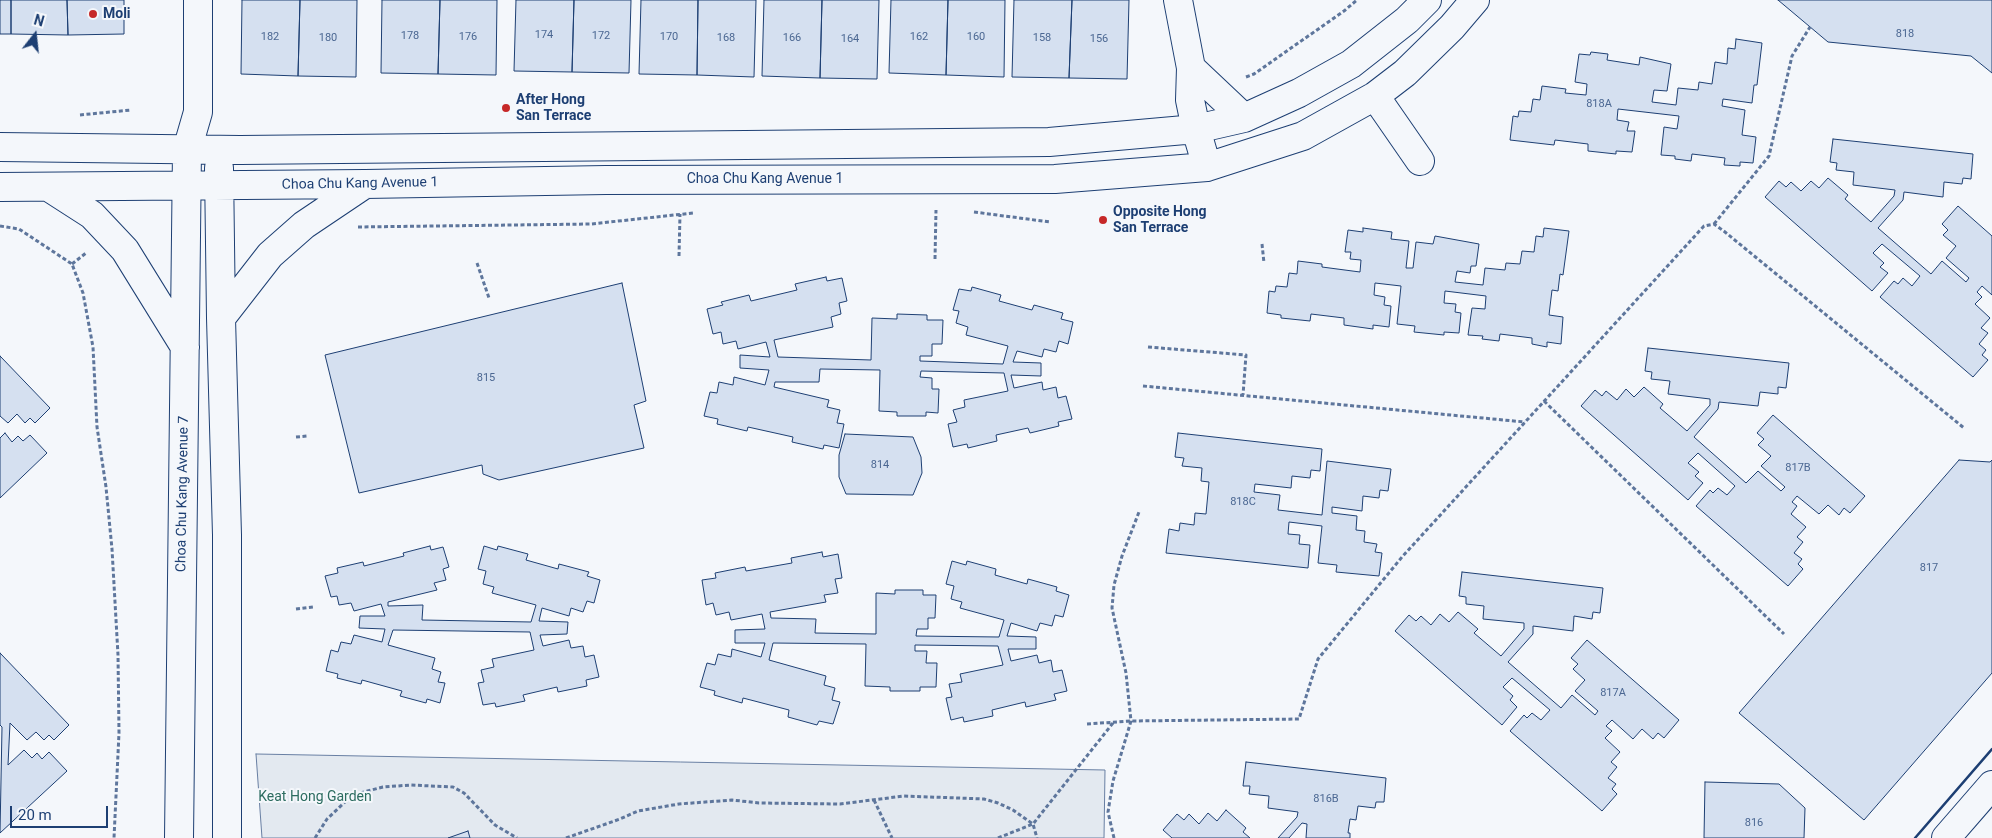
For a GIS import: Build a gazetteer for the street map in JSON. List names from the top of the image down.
{
  "streets": {
    "street": ["Choa Chu Kang Avenue 1", "Choa Chu Kang Avenue 7"]
  },
  "crossings": [
    ["Choa Chu Kang Avenue 1", "Choa Chu Kang Avenue 7"]
  ],
  "parks": ["Keat Hong Garden"],
  "places": ["Moli", "After Hong San Terrace", "Opposite Hong San Terrace"],
  "house_numbers": [
    "818",
    "174",
    "178",
    "172",
    "182",
    "176",
    "170",
    "162",
    "160",
    "180",
    "168",
    "166",
    "158",
    "164",
    "156",
    "818A",
    "815",
    "814",
    "817B",
    "818C",
    "817",
    "817A",
    "816B",
    "816"
  ],
  "scale_bar": "20 m",
  "north": "top"
}
